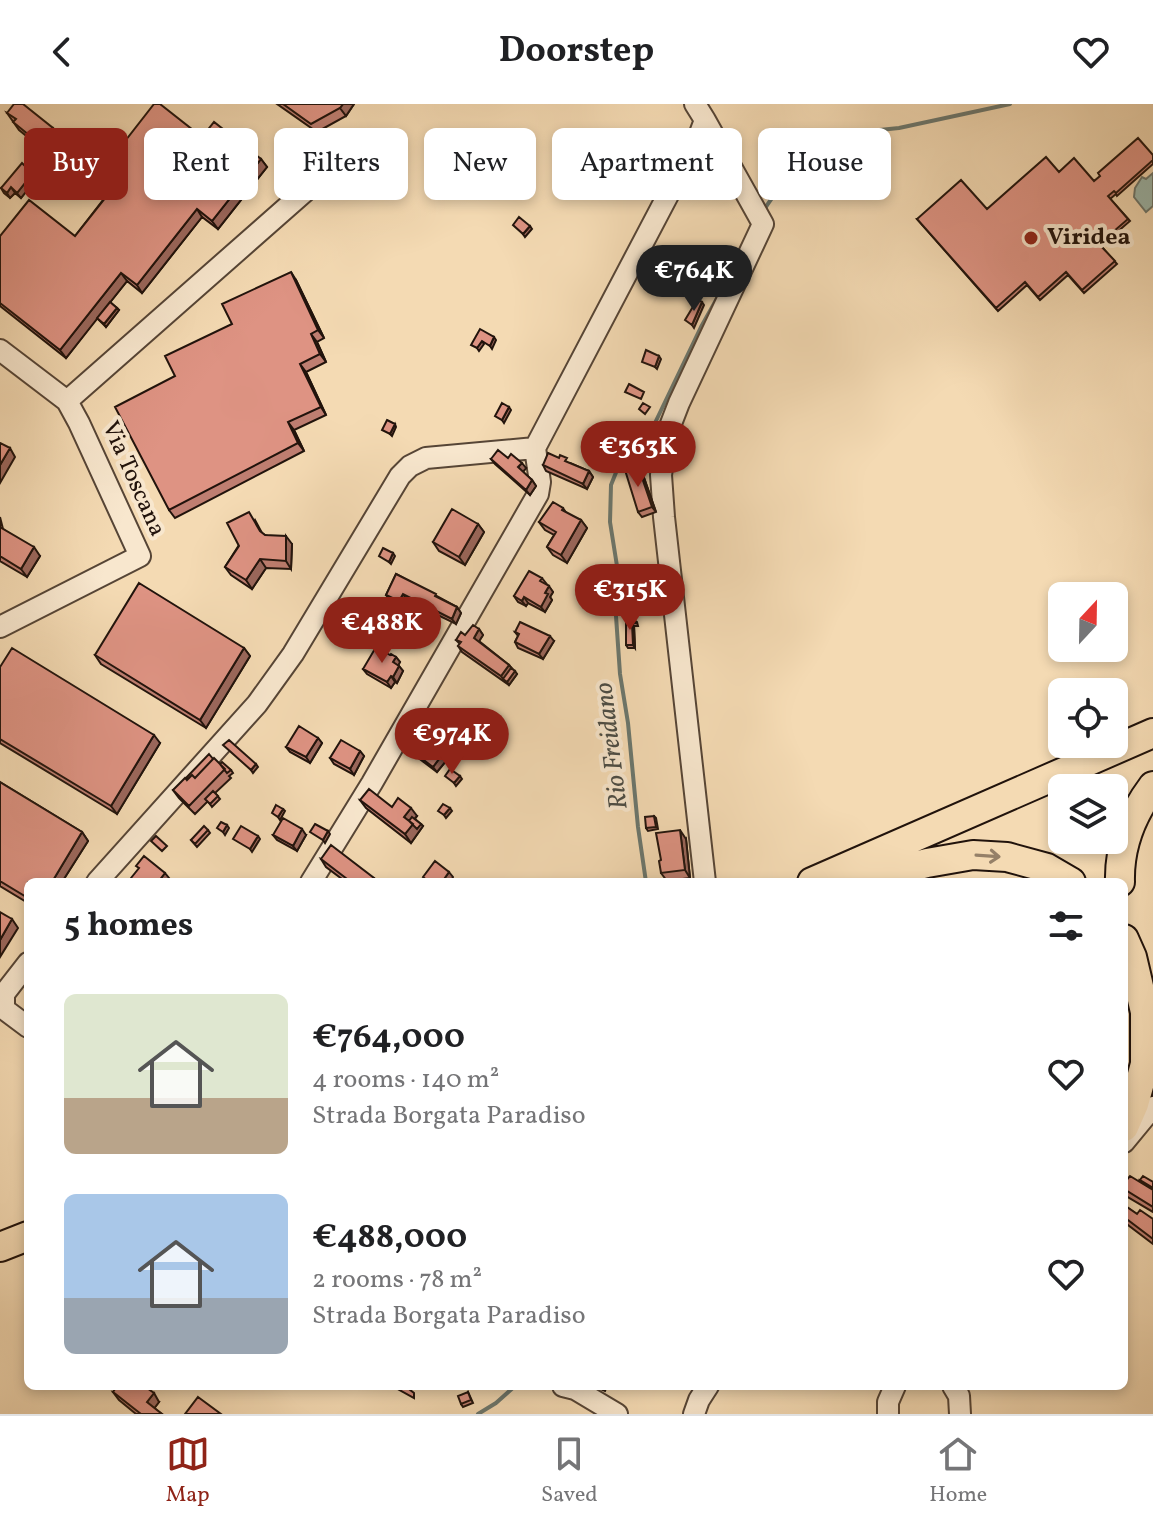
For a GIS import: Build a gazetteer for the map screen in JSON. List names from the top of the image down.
{
  "streets": {
    "street": ["Via Toscana"]
  },
  "water": ["Rio Freidano"],
  "places": ["Viridea"],
  "north": "top",
  "page": {
    "header": "Doorstep",
    "chip": [
      "Buy",
      "Rent",
      "Filters",
      "New",
      "Apartment",
      "House"
    ],
    "price": [
      "€764K",
      "€363K",
      "€315K",
      "€488K",
      "€974K"
    ],
    "heading": "5 homes",
    "list": [
      {
        "name": "€764,000",
        "note": "4 rooms · 140 m² · Strada Borgata Paradiso"
      },
      {
        "name": "€488,000",
        "note": "2 rooms · 78 m² · Strada Borgata Paradiso"
      }
    ],
    "tabs": ["Map", "Saved", "Home"]
  }
}
